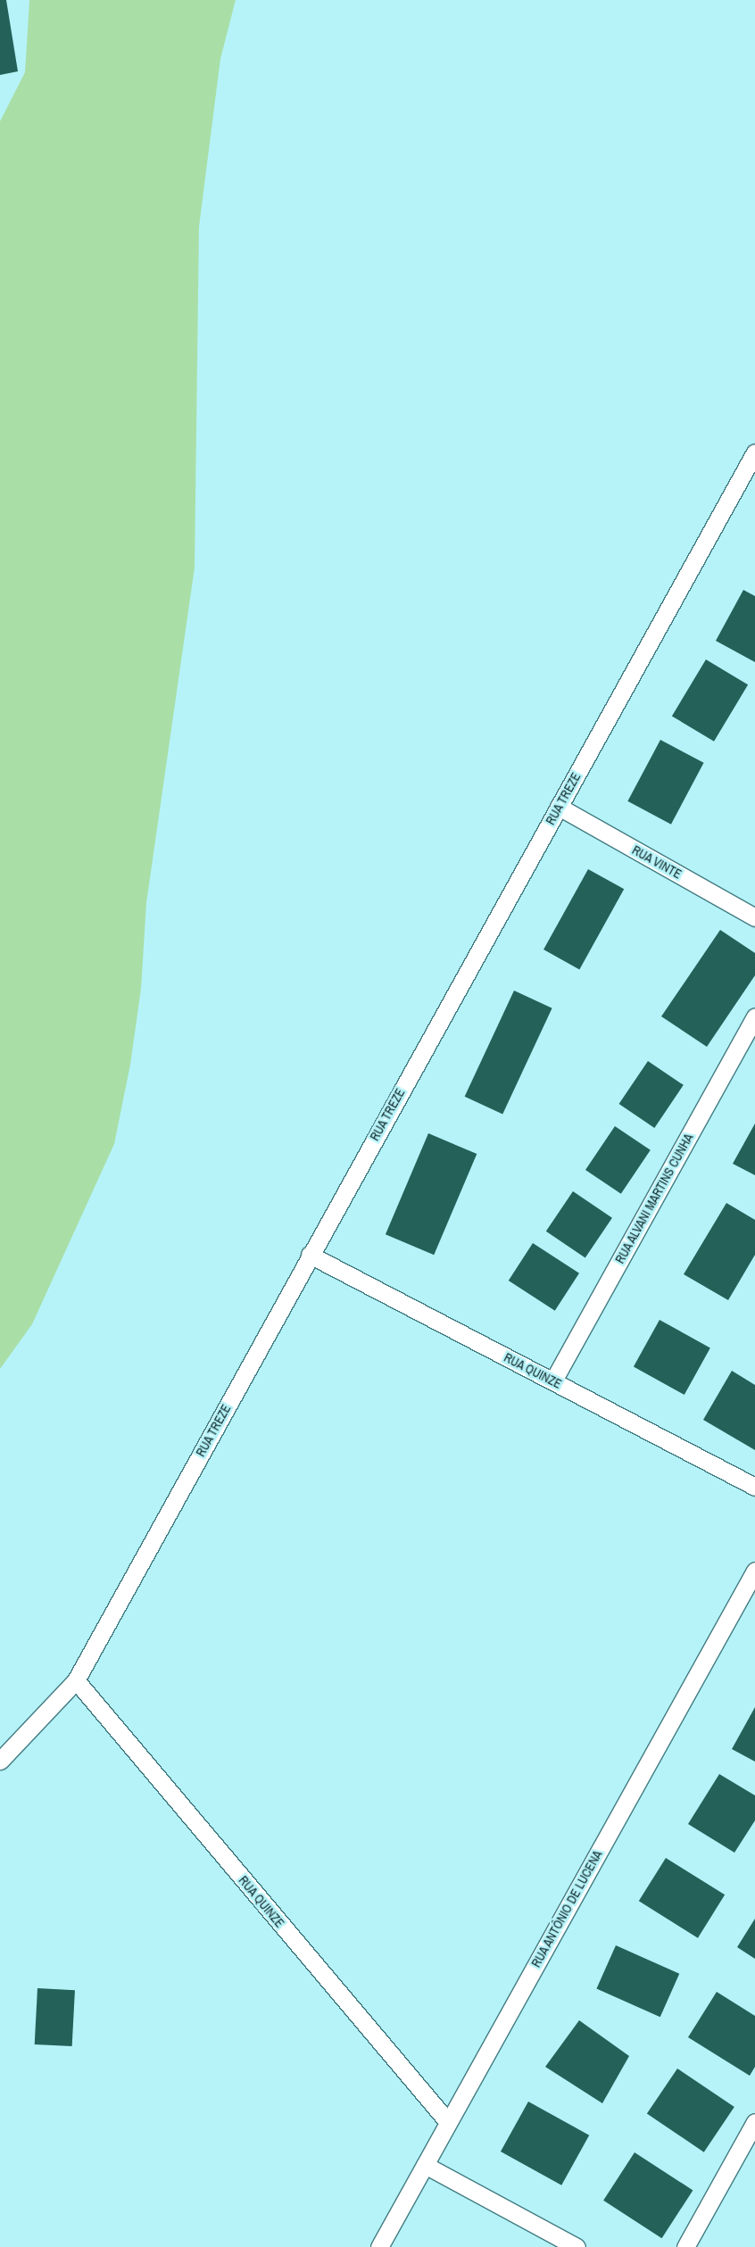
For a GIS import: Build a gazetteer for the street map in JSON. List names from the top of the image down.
{
  "streets": {
    "lane": [
      "RUA TREZE",
      "RUA VINTE",
      "RUA ALVANI MARTINS CUNHA",
      "RUA QUINZE",
      "RUA ANTÔNIO DE LUCENA"
    ]
  },
  "crossings": [
    ["RUA TREZE", "RUA VINTE"],
    ["RUA TREZE", "RUA QUINZE"],
    ["RUA ALVANI MARTINS CUNHA", "RUA QUINZE"],
    ["RUA QUINZE", "RUA ANTÔNIO DE LUCENA"]
  ]
}
